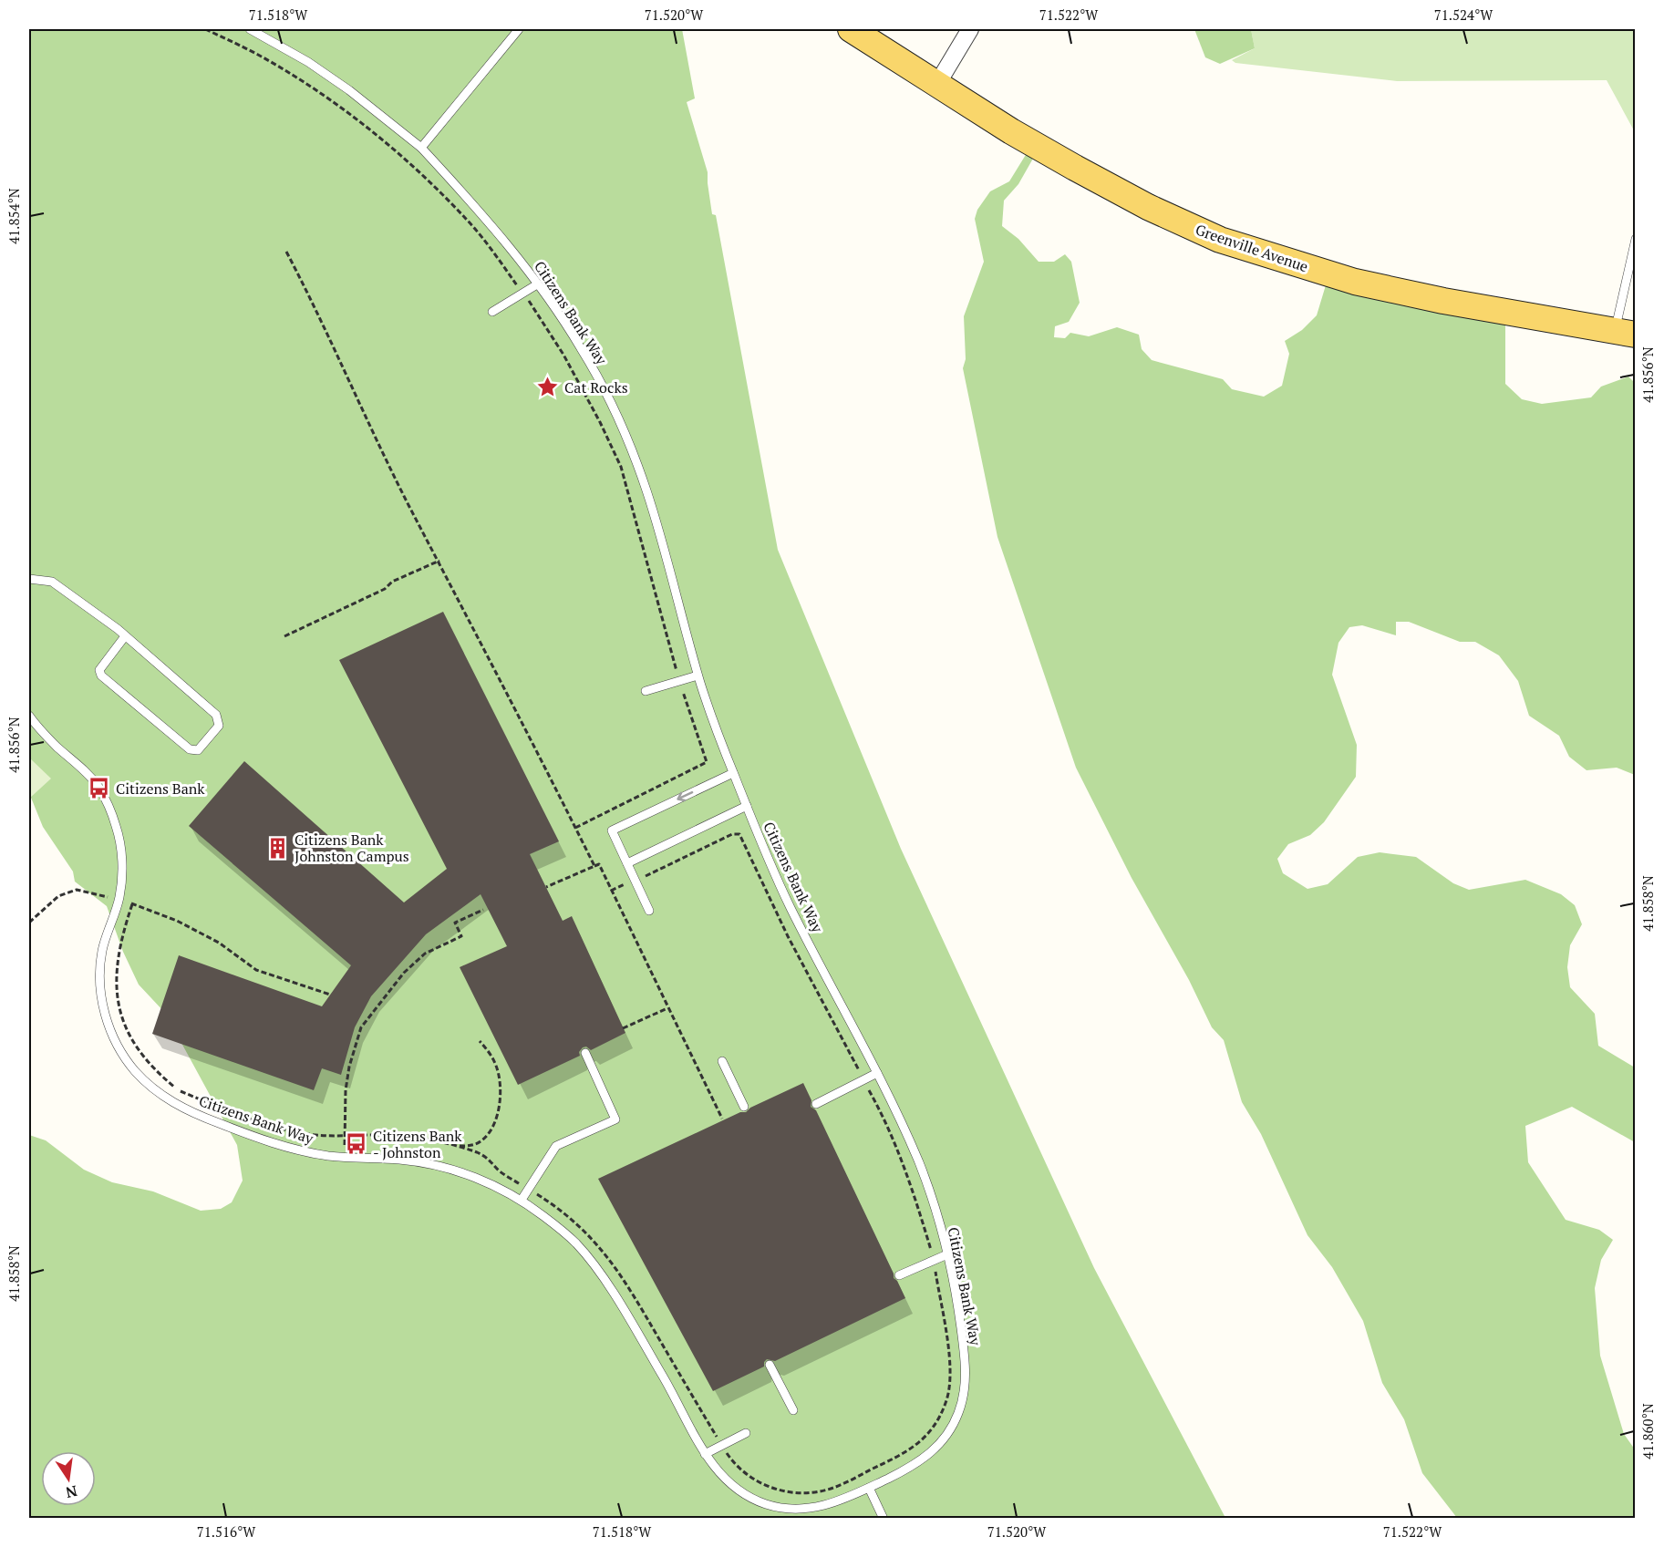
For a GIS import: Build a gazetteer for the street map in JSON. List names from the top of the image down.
{
  "streets": {
    "main road": ["Greenville Avenue"],
    "lane": ["Citizens Bank Way"]
  },
  "places": {
    "place": ["Cat Rocks"],
    "bus stop": ["Citizens Bank", "Citizens Bank - Johnston"],
    "building": ["Citizens Bank Johnston Campus"]
  },
  "north": "bottom",
  "coordinates": [
    "71.518°W",
    "71.520°W",
    "71.522°W",
    "71.524°W",
    "41.854°N",
    "41.856°N",
    "41.858°N",
    "41.860°N",
    "71.516°W"
  ]
}
